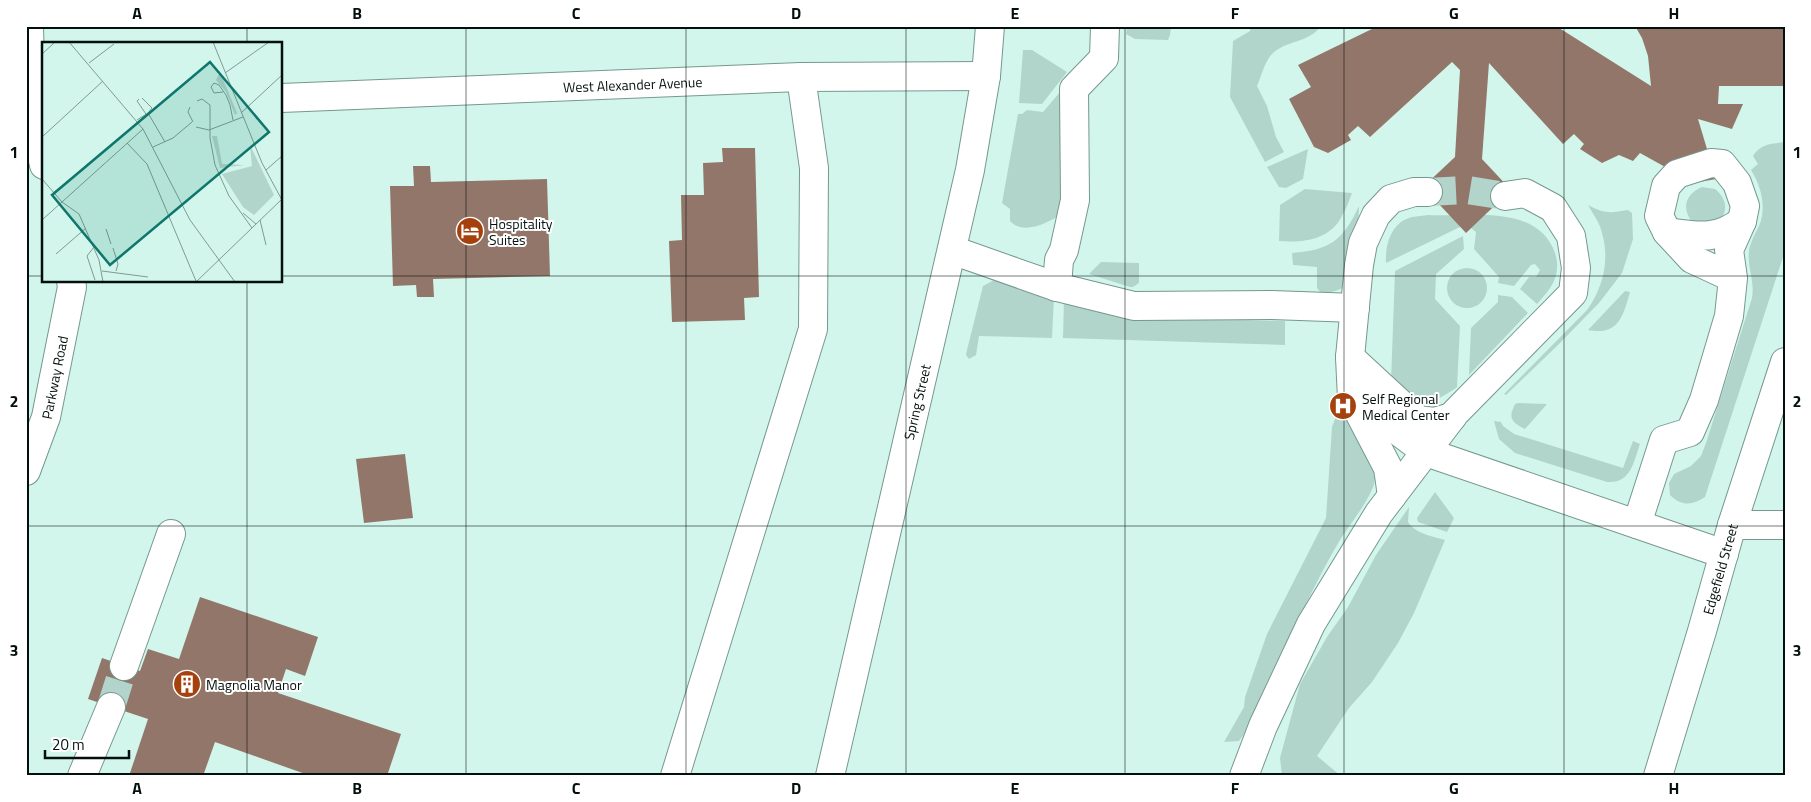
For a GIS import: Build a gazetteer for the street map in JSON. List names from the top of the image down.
{
  "streets": {
    "street": [
      "West Alexander Avenue",
      "Parkway Road",
      "Spring Street",
      "Edgefield Street"
    ]
  },
  "crossings": [
    ["West Alexander Avenue", "Spring Street"]
  ],
  "places": {
    "hotel": ["Hospitality Suites"],
    "hospital": ["Self Regional Medical Center"],
    "building": ["Magnolia Manor"]
  },
  "scale_bar": "20 m",
  "grid": {
    "columns": [
      "A",
      "B",
      "C",
      "D",
      "E",
      "F",
      "G",
      "H"
    ],
    "rows": ["1", "2", "3"]
  }
}
